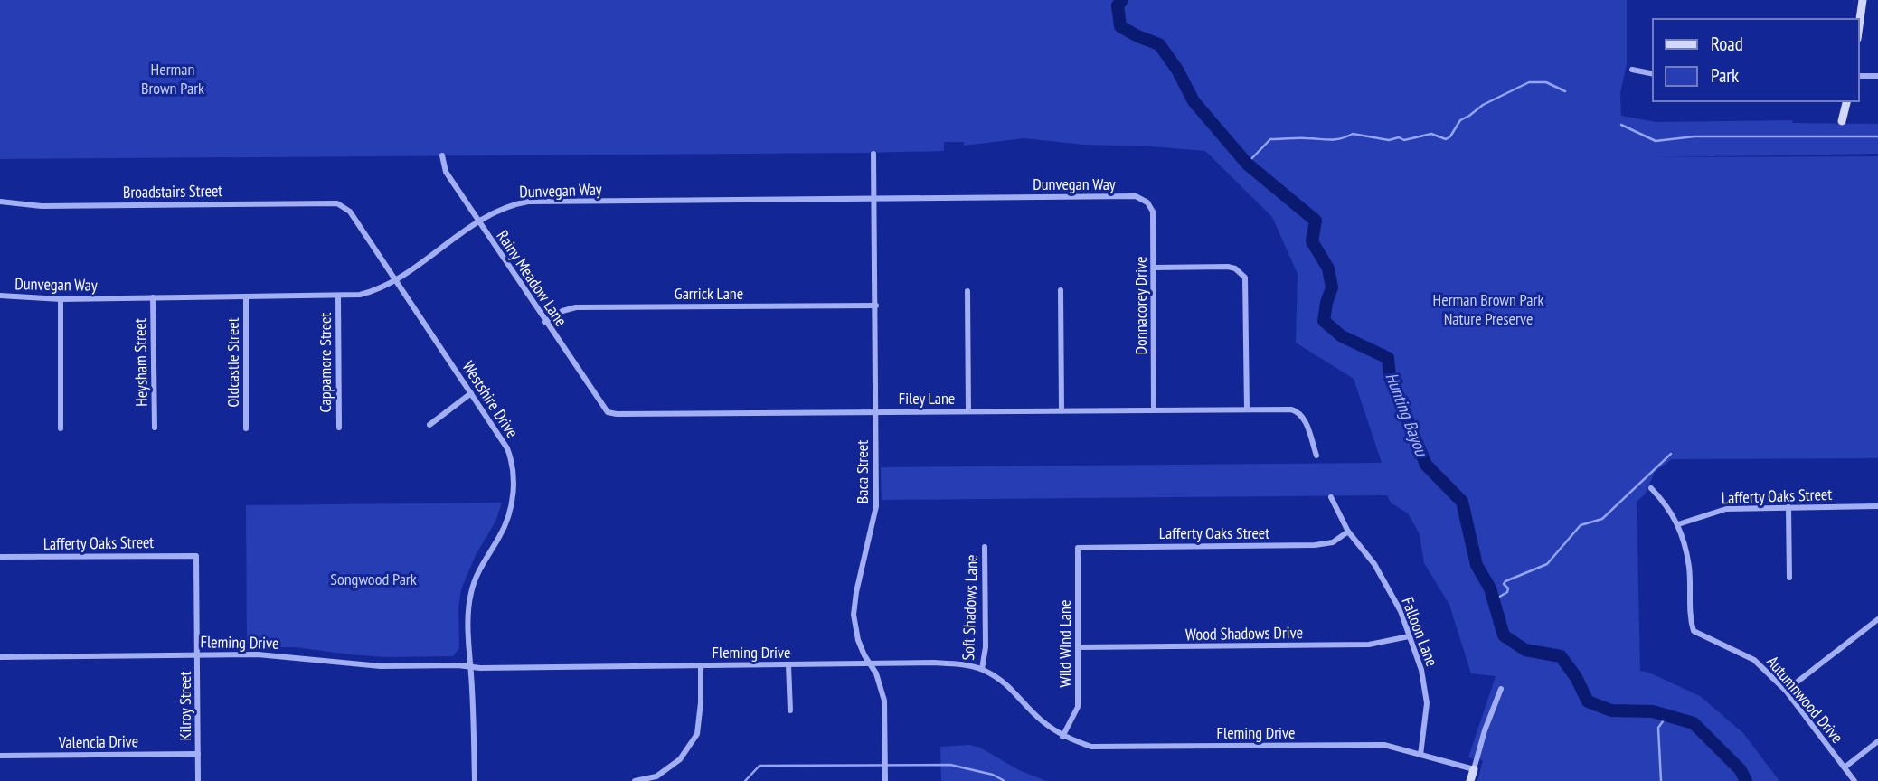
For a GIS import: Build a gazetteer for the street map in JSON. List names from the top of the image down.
{
  "streets": {
    "street": [
      "Dunvegan Way",
      "Broadstairs Street",
      "Rainy Meadow Lane",
      "Garrick Lane",
      "Donnacorey Drive",
      "Heysham Street",
      "Oldcastle Street",
      "Cappamore Street",
      "Filey Lane",
      "Westshire Drive",
      "Baca Street",
      "Lafferty Oaks Street",
      "Soft Shadows Lane",
      "Falloon Lane",
      "Wood Shadows Drive",
      "Fleming Drive",
      "Wild Wind Lane",
      "Autumnwood Drive",
      "Kilroy Street",
      "Valencia Drive"
    ]
  },
  "crossings": [
    ["Dunvegan Way", "Rainy Meadow Lane"],
    ["Dunvegan Way", "Donnacorey Drive"],
    ["Dunvegan Way", "Heysham Street"],
    ["Dunvegan Way", "Oldcastle Street"],
    ["Dunvegan Way", "Cappamore Street"],
    ["Dunvegan Way", "Westshire Drive"],
    ["Dunvegan Way", "Baca Street"],
    ["Broadstairs Street", "Westshire Drive"],
    ["Rainy Meadow Lane", "Garrick Lane"],
    ["Rainy Meadow Lane", "Filey Lane"],
    ["Garrick Lane", "Baca Street"],
    ["Donnacorey Drive", "Filey Lane"],
    ["Filey Lane", "Baca Street"],
    ["Westshire Drive", "Fleming Drive"],
    ["Baca Street", "Fleming Drive"],
    ["Lafferty Oaks Street", "Falloon Lane"],
    ["Lafferty Oaks Street", "Wild Wind Lane"],
    ["Lafferty Oaks Street", "Autumnwood Drive"],
    ["Lafferty Oaks Street", "Kilroy Street"],
    ["Soft Shadows Lane", "Fleming Drive"],
    ["Falloon Lane", "Wood Shadows Drive"],
    ["Falloon Lane", "Fleming Drive"],
    ["Wood Shadows Drive", "Wild Wind Lane"],
    ["Fleming Drive", "Wild Wind Lane"],
    ["Fleming Drive", "Kilroy Street"],
    ["Kilroy Street", "Valencia Drive"]
  ],
  "water": ["Hunting Bayou"],
  "parks": ["Herman Brown Park", "Herman Brown Park Nature Preserve", "Songwood Park"],
  "legend": ["Road", "Park"]
}
